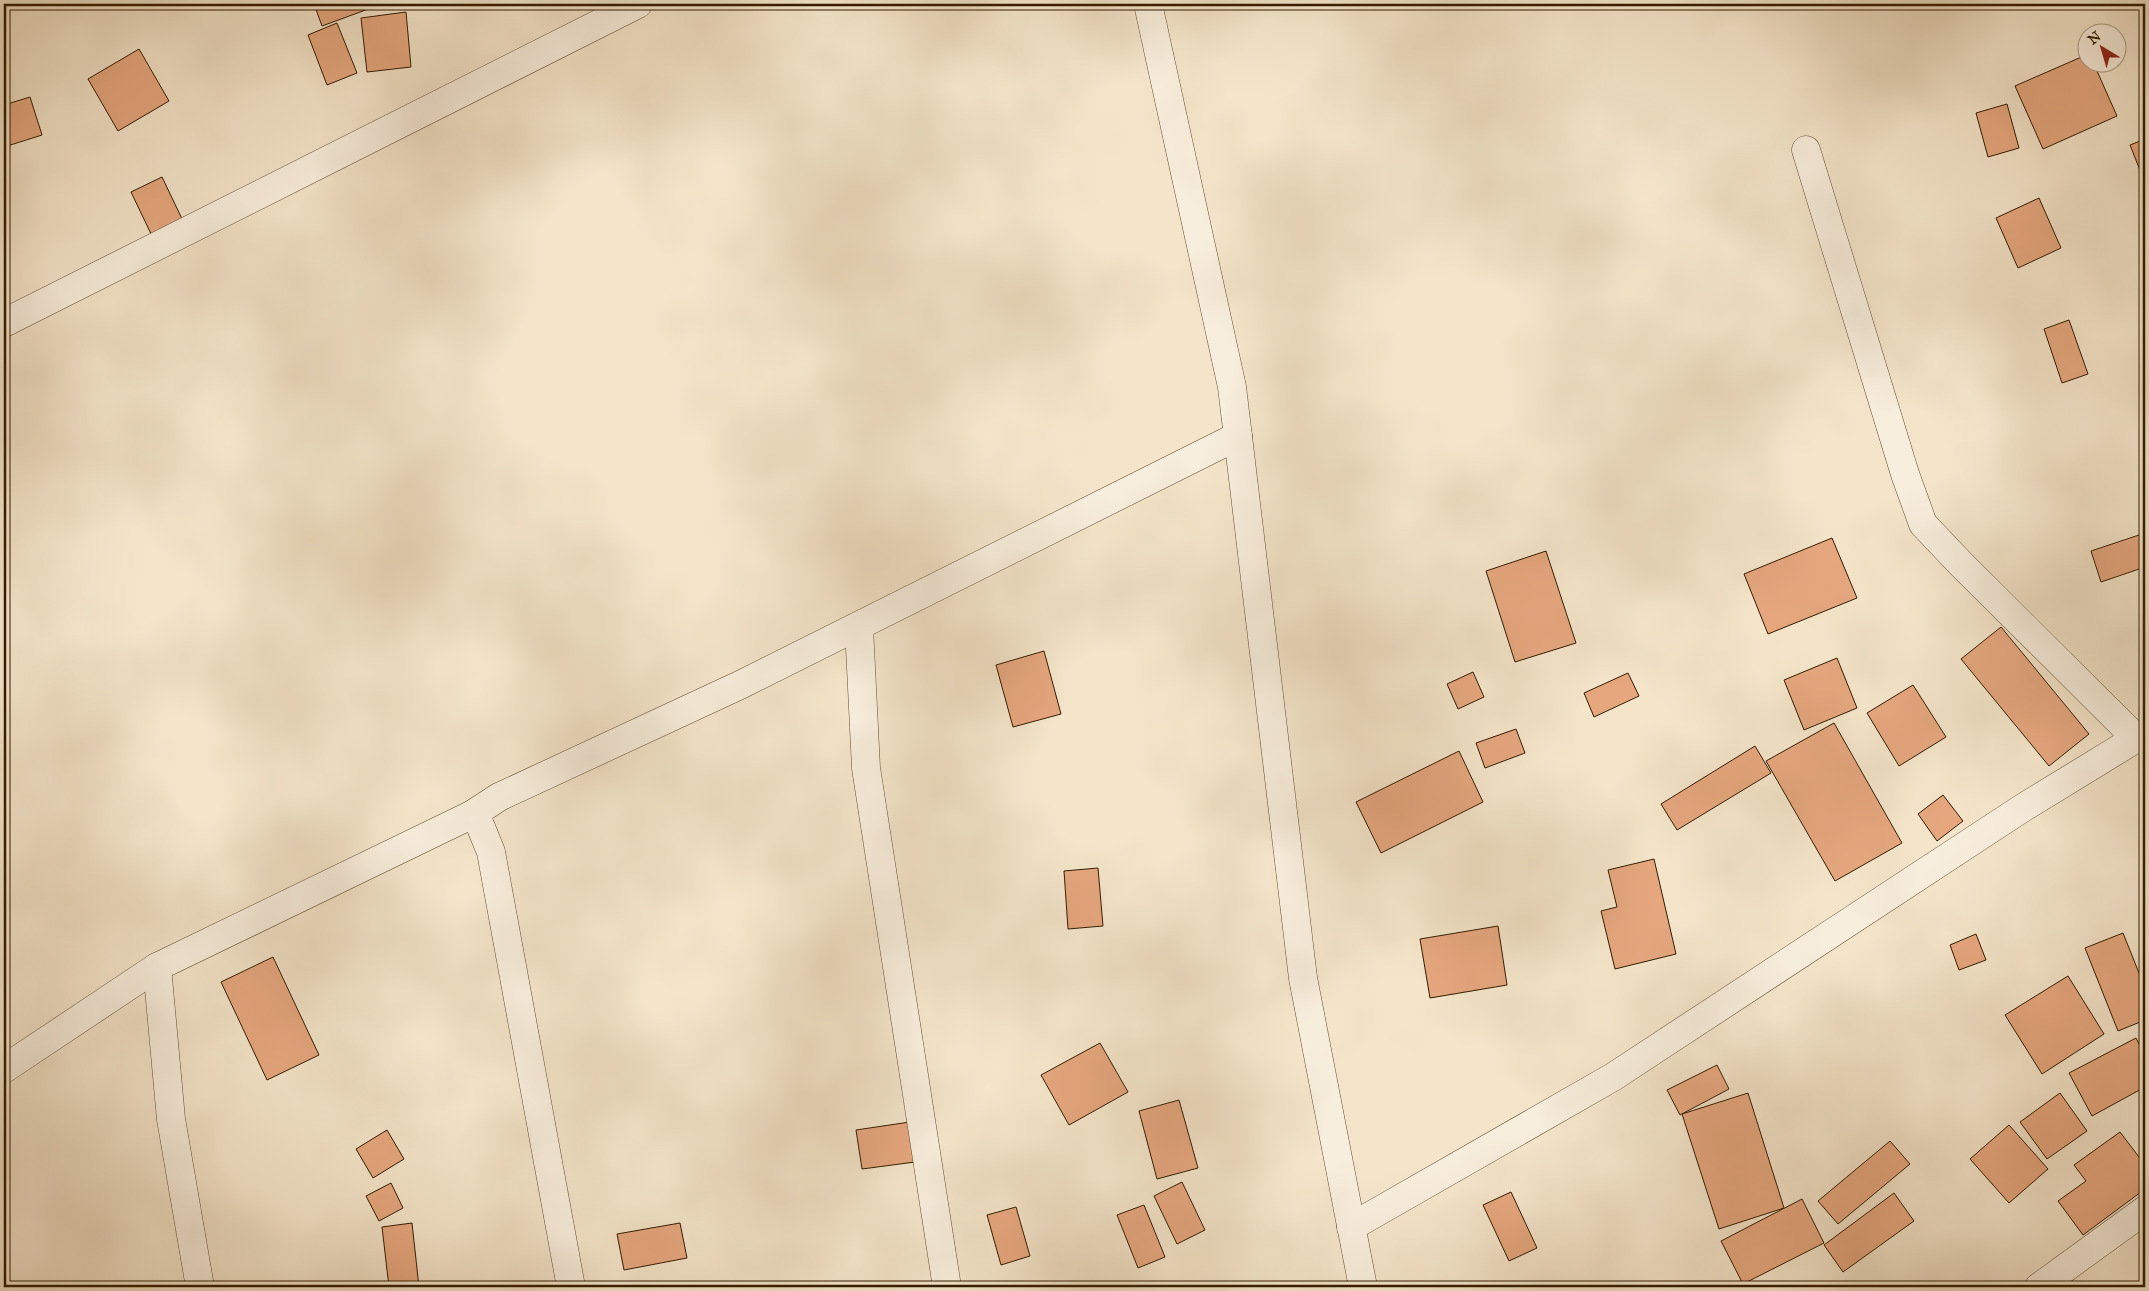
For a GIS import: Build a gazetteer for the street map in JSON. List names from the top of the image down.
{
  "north": "top left"
}
